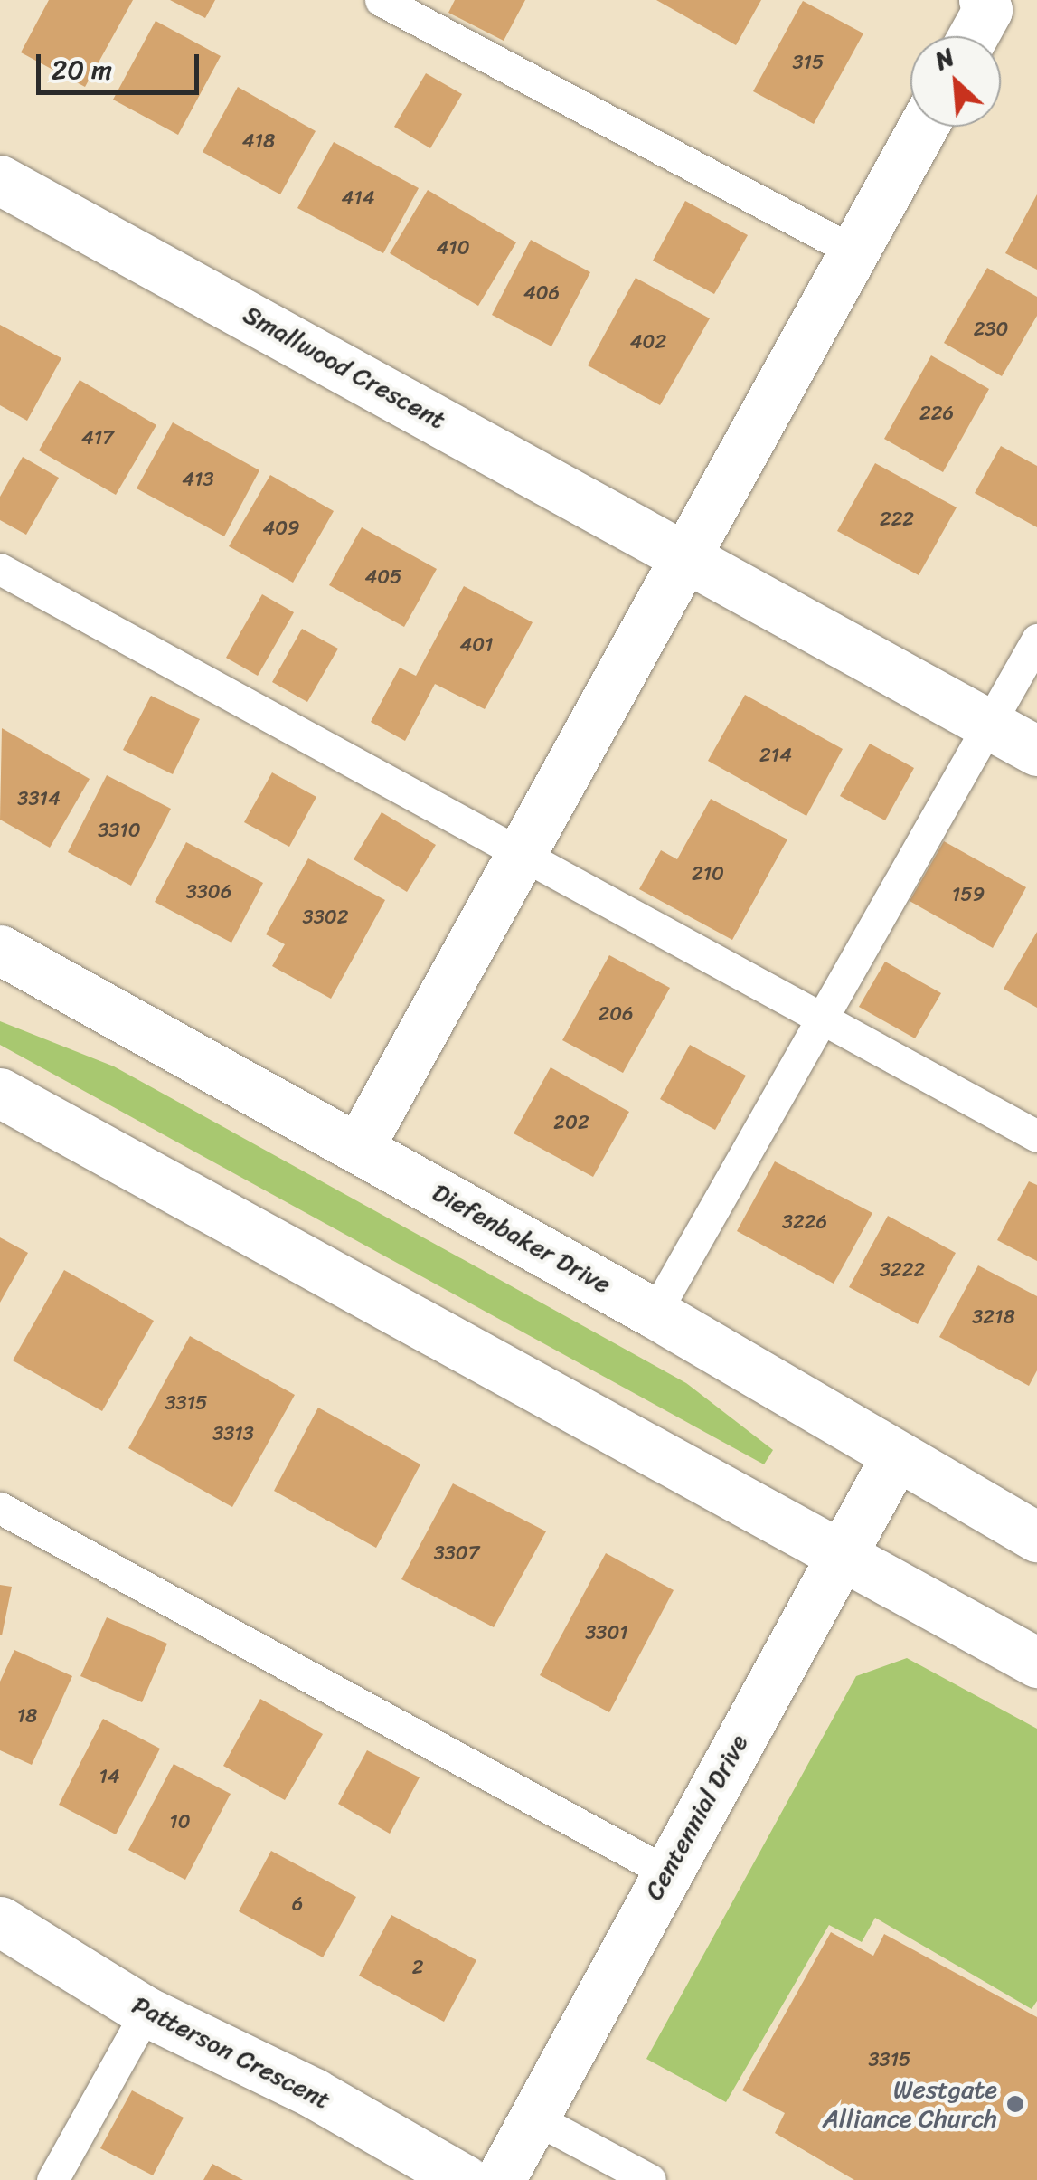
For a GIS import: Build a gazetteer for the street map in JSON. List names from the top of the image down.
{
  "streets": {
    "street": [
      "Smallwood Crescent",
      "Diefenbaker Drive",
      "Centennial Drive",
      "Patterson Crescent"
    ]
  },
  "crossings": [
    ["Diefenbaker Drive", "Centennial Drive"]
  ],
  "places": ["Westgate Alliance Church"],
  "house_numbers": [
    "315",
    "418",
    "414",
    "410",
    "406",
    "230",
    "402",
    "226",
    "417",
    "413",
    "222",
    "409",
    "405",
    "401",
    "214",
    "3314",
    "3310",
    "210",
    "3306",
    "159",
    "3302",
    "206",
    "202",
    "3226",
    "3222",
    "3218",
    "3315",
    "3313",
    "3307",
    "3301",
    "18",
    "14",
    "10",
    "6",
    "2",
    "3315"
  ],
  "scale_bar": "20 m",
  "north": "top left"
}
